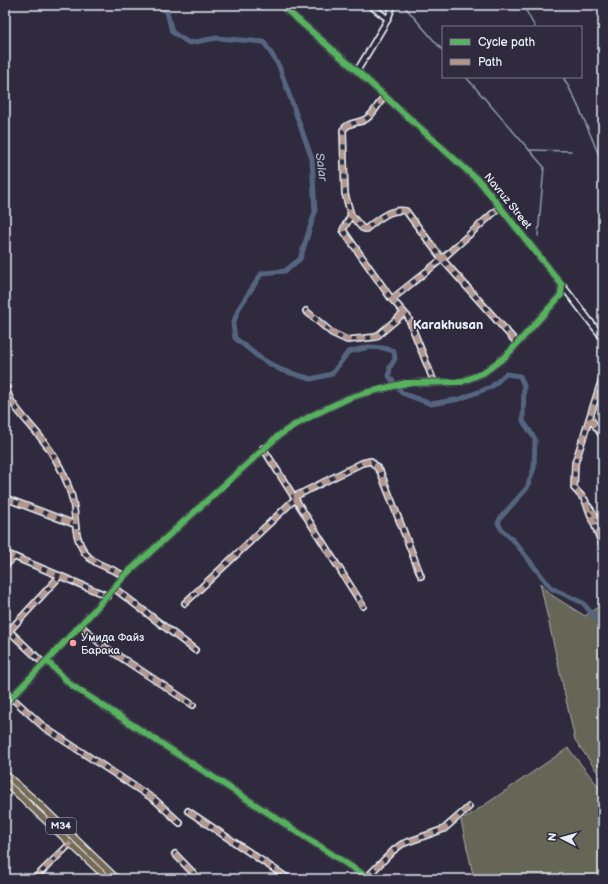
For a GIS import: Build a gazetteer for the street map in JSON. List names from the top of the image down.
{
  "streets": {
    "main road": ["M34"],
    "street": ["Navruz Street"]
  },
  "districts": ["Karakhusan"],
  "water": ["Salar"],
  "places": ["Умида Файз Барака"],
  "legend": ["Cycle path", "Path"],
  "north": "left"
}
